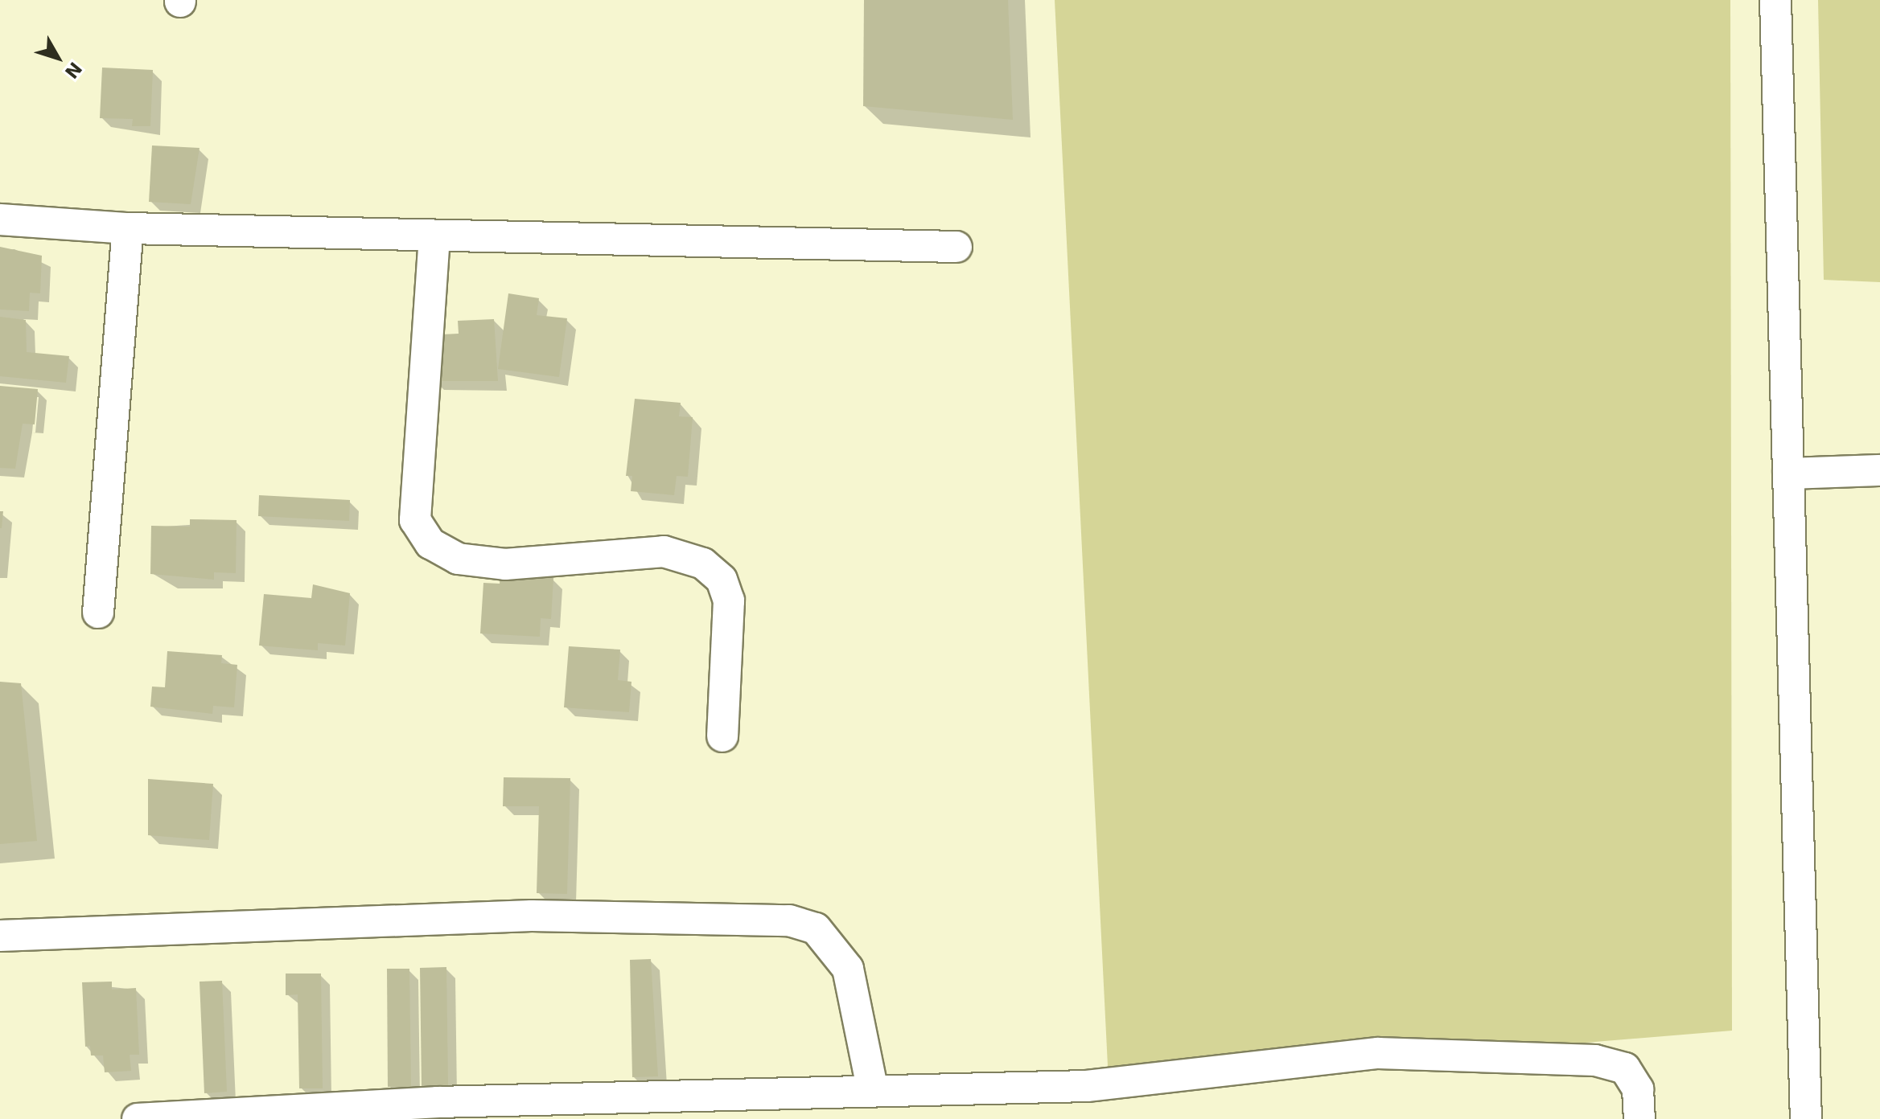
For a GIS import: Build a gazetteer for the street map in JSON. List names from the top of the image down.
{
  "north": "bottom right"
}
